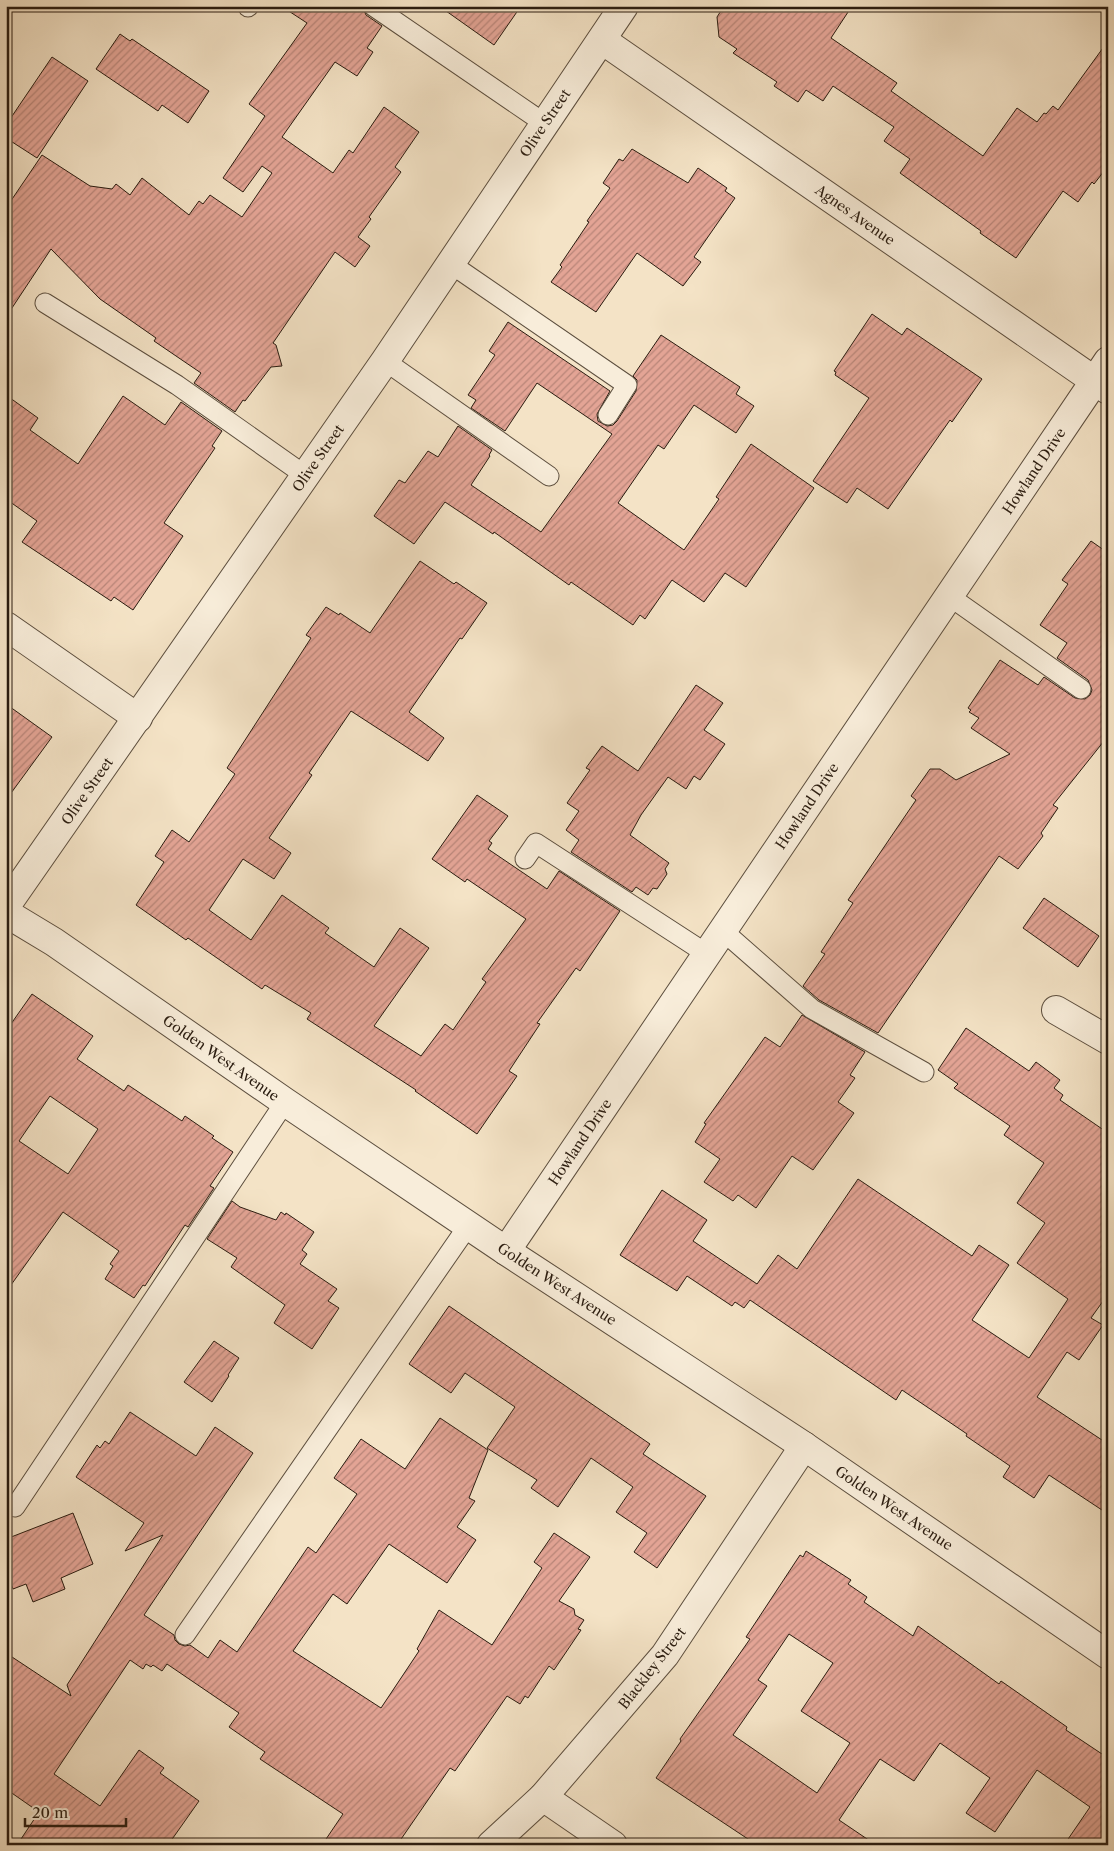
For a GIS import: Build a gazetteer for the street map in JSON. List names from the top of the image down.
{
  "streets": {
    "street": [
      "Olive Street",
      "Agnes Avenue",
      "Howland Drive",
      "Golden West Avenue",
      "Blackley Street"
    ]
  },
  "crossings": [
    ["Olive Street", "Agnes Avenue"],
    ["Agnes Avenue", "Howland Drive"],
    ["Howland Drive", "Golden West Avenue"],
    ["Golden West Avenue", "Blackley Street"]
  ],
  "scale_bar": "20 m"
}
